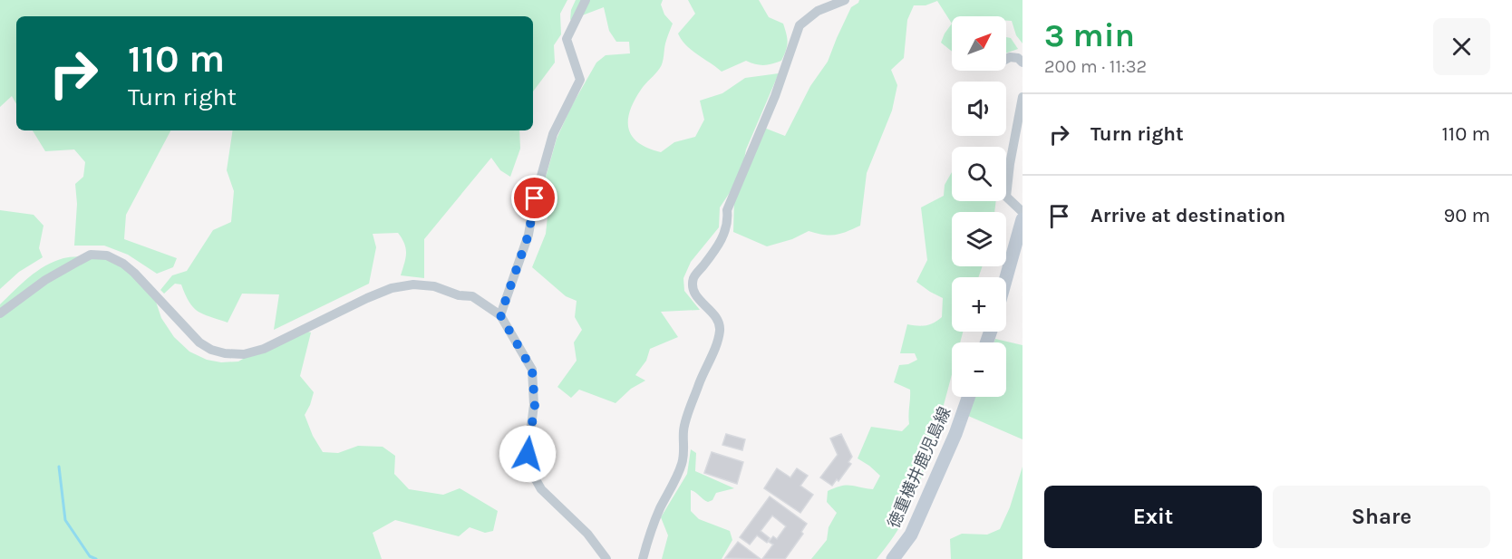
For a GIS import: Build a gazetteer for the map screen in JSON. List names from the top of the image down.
{
  "streets": {
    "main road": ["徳重横井鹿児島線"]
  },
  "north": "top right",
  "page": {
    "heading": ["3 min", "200 m · 11:32"],
    "map_buttons": ["+", "−"],
    "turn": ["110 m", "Turn right"],
    "list": [
      {
        "name": "Turn right",
        "value": "110 m"
      },
      {
        "name": "Arrive at destination",
        "value": "90 m"
      }
    ],
    "buttons": ["Exit", "Share"]
  }
}
